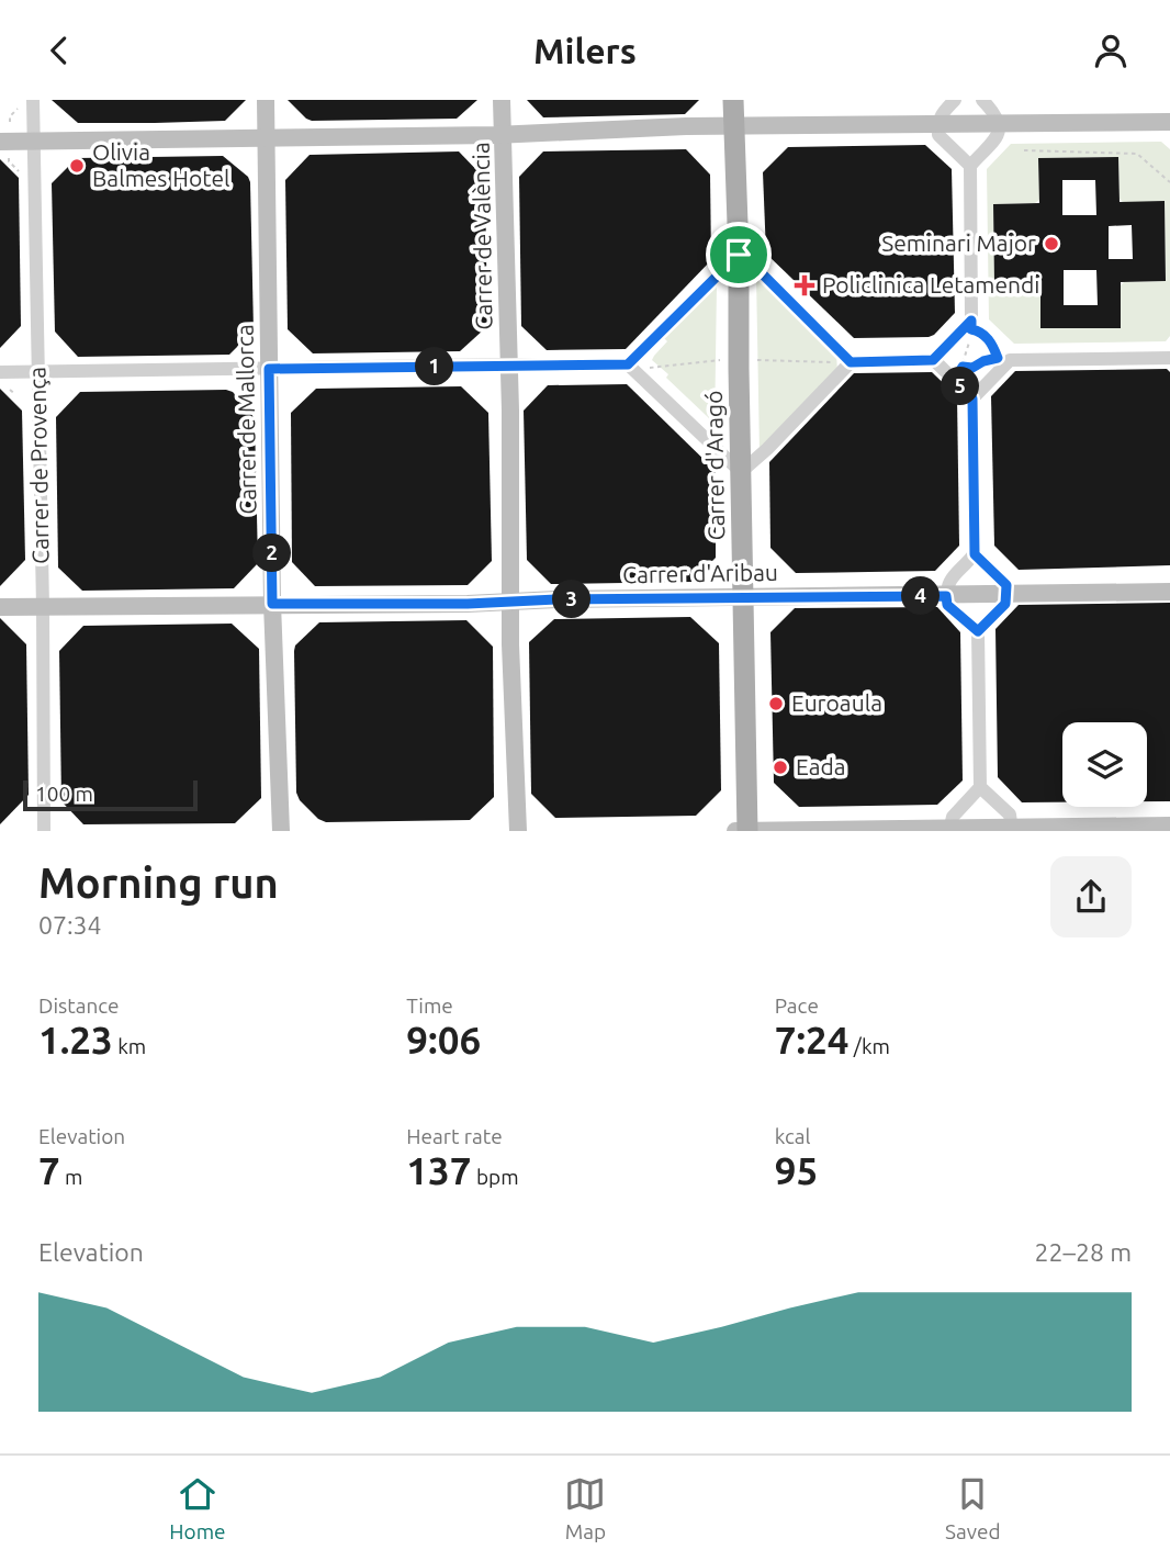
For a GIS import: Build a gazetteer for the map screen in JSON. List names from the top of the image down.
{
  "streets": {
    "main road": [
      "Carrer de València",
      "Carrer de Mallorca",
      "Carrer d'Aragó",
      "Carrer d'Aribau"
    ],
    "street": ["Carrer de Provença"]
  },
  "crossings": [
    ["Carrer de València", "Carrer d'Aribau"],
    ["Carrer de Mallorca", "Carrer d'Aribau"],
    ["Carrer de Provença", "Carrer d'Aribau"],
    ["Carrer d'Aragó", "Carrer d'Aribau"]
  ],
  "places": {
    "other": [
      "Olivia Balmes Hotel",
      "Seminari Major",
      "Euroaula",
      "Eada"
    ],
    "health": ["Policlinica Letamendi"]
  },
  "scale_bar": "100 m",
  "page": {
    "header": "Milers",
    "pins": [
      "1",
      "5",
      "2",
      "4",
      "3"
    ],
    "scale": "100 m",
    "heading": ["Morning run", "07:34"],
    "stats": [
      ["Distance", "1.23 km"],
      ["Time", "9:06"],
      ["Pace", "7:24 /km"],
      ["Elevation", "7 m"],
      ["Heart rate", "137 bpm"],
      ["kcal", "95"]
    ],
    "chart": ["Elevation", "22–28 m"],
    "tabs": ["Home", "Map", "Saved"]
  }
}
